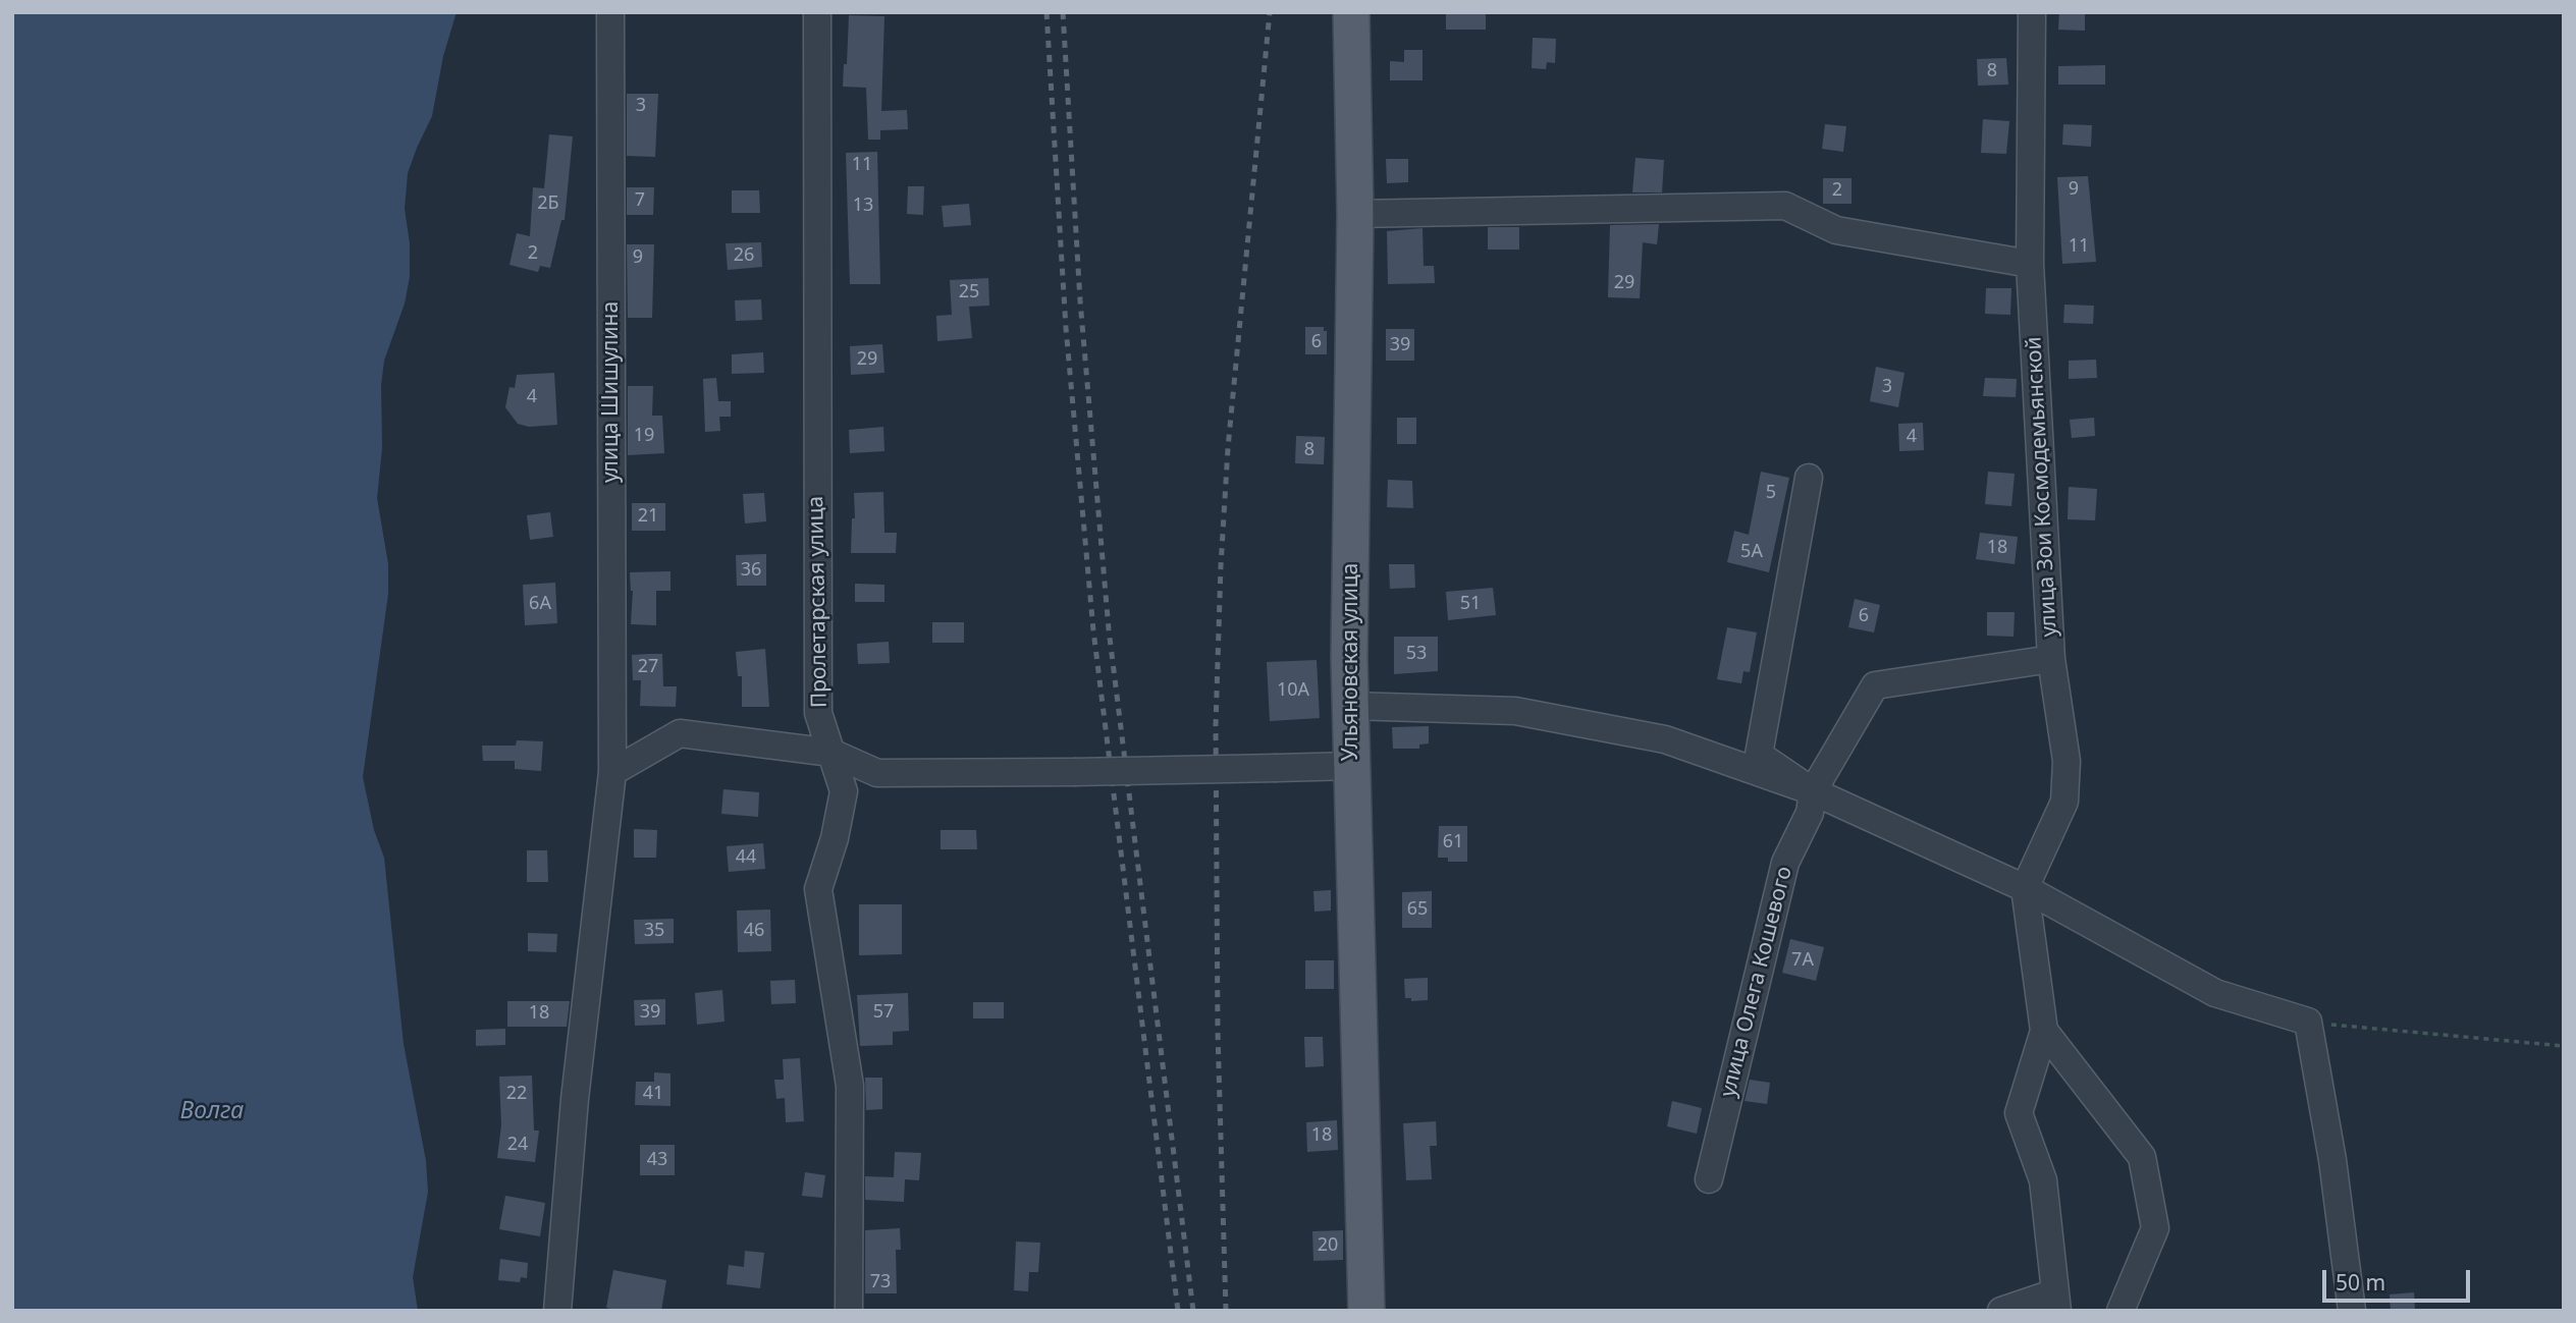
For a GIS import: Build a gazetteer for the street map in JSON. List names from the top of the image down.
{
  "streets": {
    "main road": ["Ульяновская улица"],
    "street": [
      "улица Шишулина",
      "улица Зои Космодемьянской",
      "Пролетарская улица",
      "улица Олега Кошевого"
    ]
  },
  "crossings": [
    ["улица Зои Космодемьянской", "улица Олега Кошевого"]
  ],
  "water": ["Волга"],
  "house_numbers": [
    "8",
    "3",
    "11",
    "9",
    "2",
    "7",
    "2Б",
    "13",
    "11",
    "2",
    "26",
    "9",
    "29",
    "25",
    "6",
    "39",
    "29",
    "3",
    "4",
    "19",
    "4",
    "8",
    "5",
    "21",
    "18",
    "5А",
    "36",
    "6А",
    "51",
    "6",
    "53",
    "27",
    "10А",
    "61",
    "44",
    "65",
    "35",
    "46",
    "7А",
    "39",
    "57",
    "18",
    "22",
    "41",
    "18",
    "24",
    "43",
    "20",
    "73"
  ],
  "scale_bar": "50 m"
}
